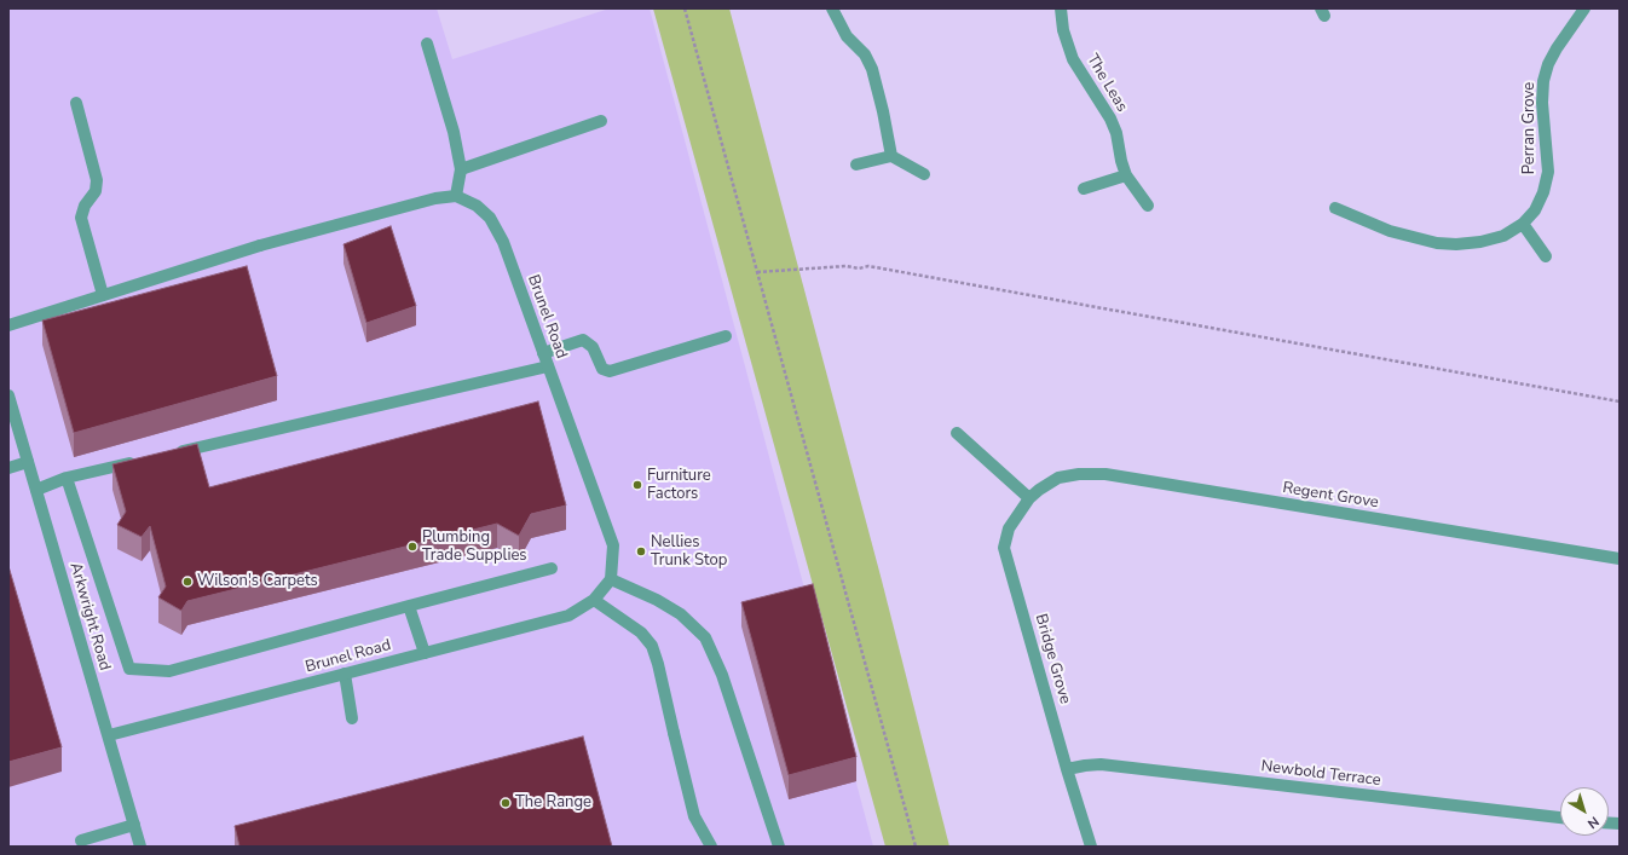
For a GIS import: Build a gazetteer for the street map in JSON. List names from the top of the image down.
{
  "streets": {
    "street": [
      "The Leas",
      "Perran Grove",
      "Brunel Road",
      "Regent Grove",
      "Arkwright Road",
      "Bridge Grove",
      "Newbold Terrace"
    ]
  },
  "crossings": [
    ["Brunel Road", "Arkwright Road"],
    ["Regent Grove", "Bridge Grove"],
    ["Bridge Grove", "Newbold Terrace"]
  ],
  "places": [
    "Furniture Factors",
    "Plumbing Trade Supplies",
    "Nellies Trunk Stop",
    "Wilson's Carpets",
    "The Range"
  ],
  "north": "bottom right"
}
